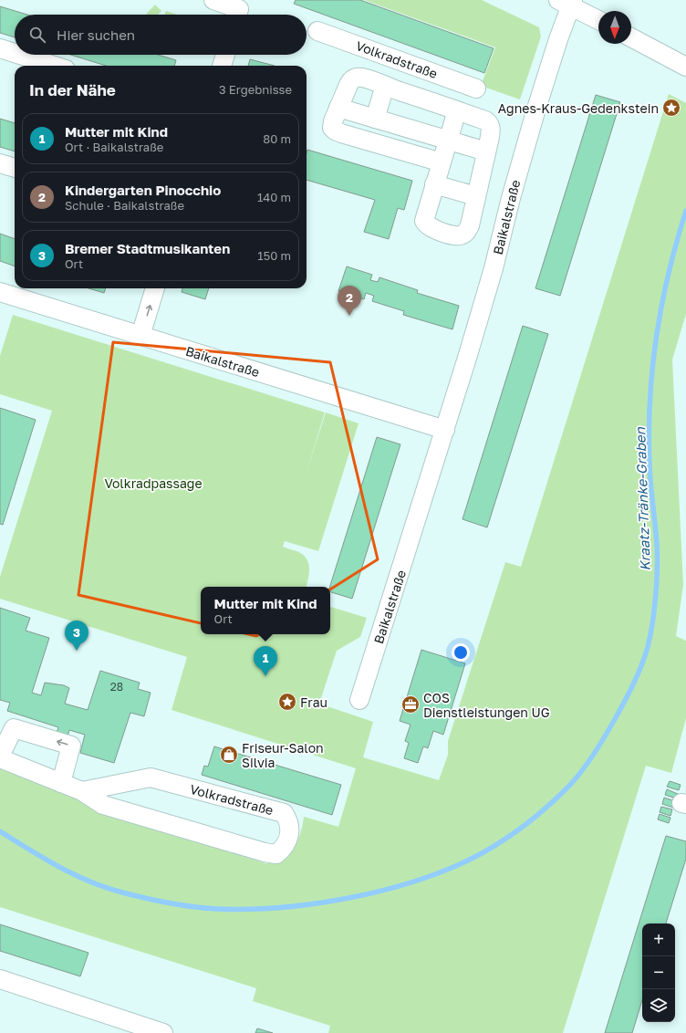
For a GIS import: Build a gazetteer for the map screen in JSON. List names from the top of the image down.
{
  "streets": {
    "street": ["Volkradstraße", "Baikalstraße"]
  },
  "water": ["Kraatz-Tränke-Graben"],
  "parks": ["Volkradpassage"],
  "places": {
    "place": ["Agnes-Kraus-Gedenkstein", "Frau"],
    "office": ["COS Dienstleistungen UG"],
    "shop": ["Friseur-Salon Silvia"]
  },
  "house_numbers": ["28"],
  "north": "bottom",
  "page": {
    "search": "Hier suchen",
    "heading": ["In der Nähe", "3 Ergebnisse"],
    "list": [
      {
        "mark": "1",
        "name": "Mutter mit Kind",
        "note": "Ort · Baikalstraße",
        "value": "80 m"
      },
      {
        "mark": "2",
        "name": "Kindergarten Pinocchio",
        "note": "Schule · Baikalstraße",
        "value": "140 m"
      },
      {
        "mark": "3",
        "name": "Bremer Stadtmusikanten",
        "note": "Ort",
        "value": "150 m"
      }
    ],
    "pins": ["2", "3", "1"],
    "popup": ["Mutter mit Kind", "Ort"],
    "map_buttons": ["+", "−"]
  }
}
